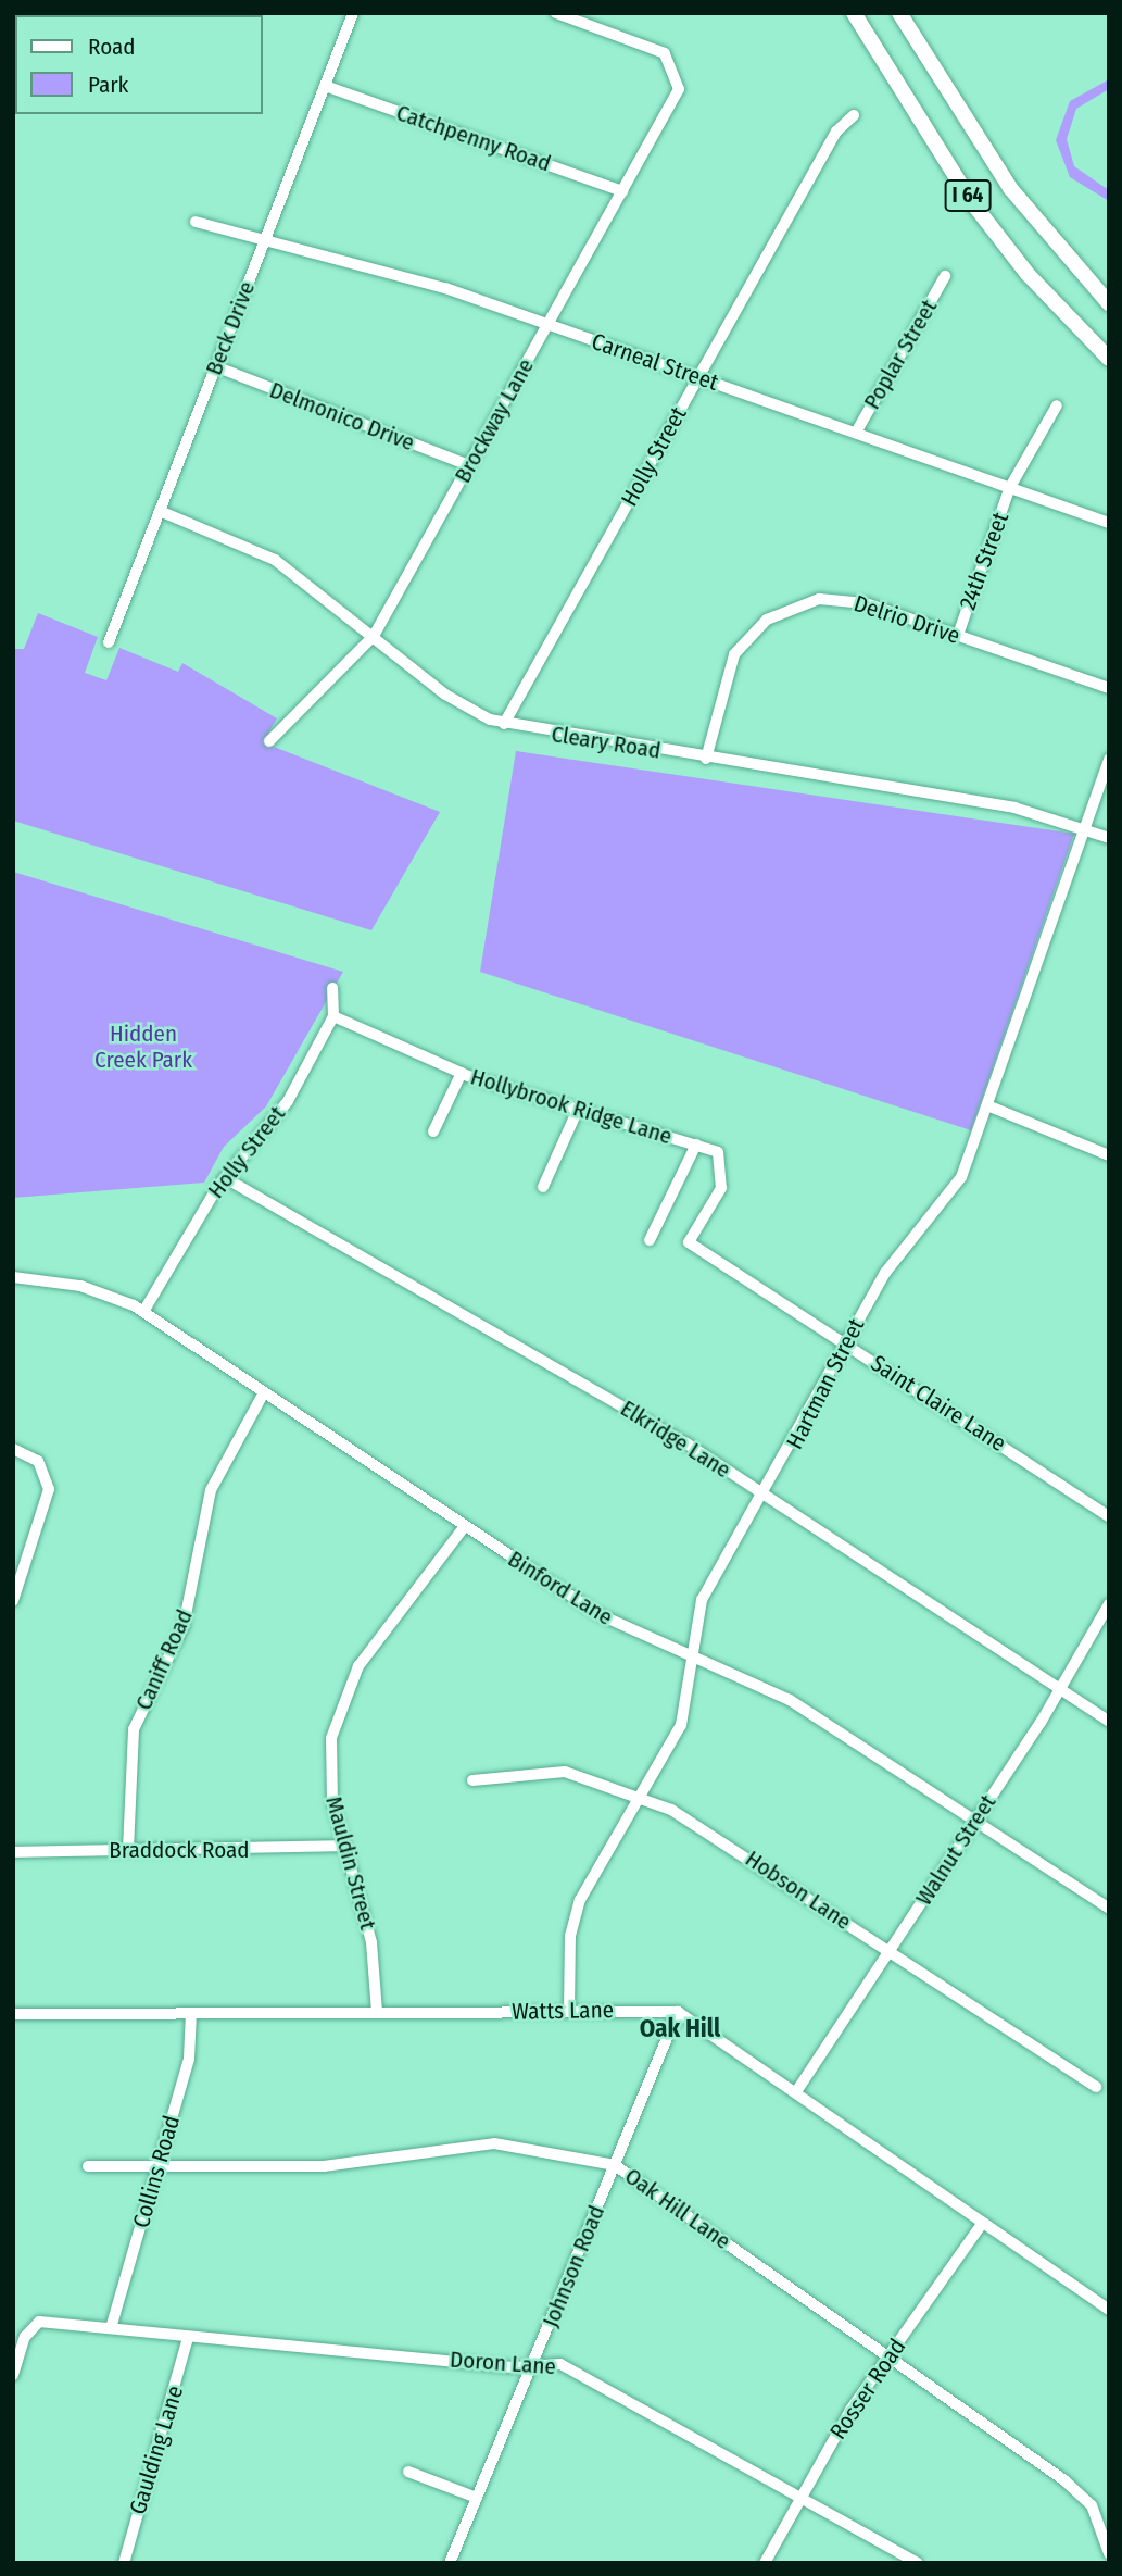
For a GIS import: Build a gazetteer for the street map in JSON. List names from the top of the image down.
{
  "streets": {
    "highway": ["I 64"],
    "street": [
      "Catchpenny Road",
      "Beck Drive",
      "Poplar Street",
      "Carneal Street",
      "Delmonico Drive",
      "Brockway Lane",
      "Holly Street",
      "24th Street",
      "Delrio Drive",
      "Cleary Road",
      "Hollybrook Ridge Lane",
      "Hartman Street",
      "Saint Claire Lane",
      "Elkridge Lane",
      "Binford Lane",
      "Caniff Road",
      "Braddock Road",
      "Walnut Street",
      "Mauldin Street",
      "Hobson Lane",
      "Watts Lane",
      "Collins Road",
      "Oak Hill Lane",
      "Johnson Road",
      "Doron Lane",
      "Rosser Road",
      "Gaulding Lane"
    ]
  },
  "crossings": [
    ["Catchpenny Road", "Beck Drive"],
    ["Catchpenny Road", "Brockway Lane"],
    ["Beck Drive", "Carneal Street"],
    ["Beck Drive", "Delmonico Drive"],
    ["Beck Drive", "Cleary Road"],
    ["Poplar Street", "Carneal Street"],
    ["Carneal Street", "Brockway Lane"],
    ["Carneal Street", "Holly Street"],
    ["Carneal Street", "24th Street"],
    ["Delmonico Drive", "Brockway Lane"],
    ["Brockway Lane", "Cleary Road"],
    ["Holly Street", "Cleary Road"],
    ["Holly Street", "Hollybrook Ridge Lane"],
    ["Holly Street", "Elkridge Lane"],
    ["Holly Street", "Binford Lane"],
    ["24th Street", "Delrio Drive"],
    ["Delrio Drive", "Cleary Road"],
    ["Cleary Road", "Hartman Street"],
    ["Hollybrook Ridge Lane", "Saint Claire Lane"],
    ["Hartman Street", "Saint Claire Lane"],
    ["Hartman Street", "Elkridge Lane"],
    ["Hartman Street", "Binford Lane"],
    ["Hartman Street", "Hobson Lane"],
    ["Hartman Street", "Watts Lane"],
    ["Elkridge Lane", "Walnut Street"],
    ["Binford Lane", "Caniff Road"],
    ["Binford Lane", "Walnut Street"],
    ["Binford Lane", "Mauldin Street"],
    ["Caniff Road", "Braddock Road"],
    ["Braddock Road", "Mauldin Street"],
    ["Walnut Street", "Hobson Lane"],
    ["Mauldin Street", "Watts Lane"],
    ["Watts Lane", "Collins Road"],
    ["Watts Lane", "Johnson Road"],
    ["Collins Road", "Oak Hill Lane"],
    ["Collins Road", "Doron Lane"],
    ["Oak Hill Lane", "Johnson Road"],
    ["Oak Hill Lane", "Rosser Road"],
    ["Johnson Road", "Doron Lane"],
    ["Doron Lane", "Rosser Road"],
    ["Doron Lane", "Gaulding Lane"]
  ],
  "districts": ["Oak Hill"],
  "parks": ["Hidden Creek Park"],
  "legend": ["Road", "Park"]
}
